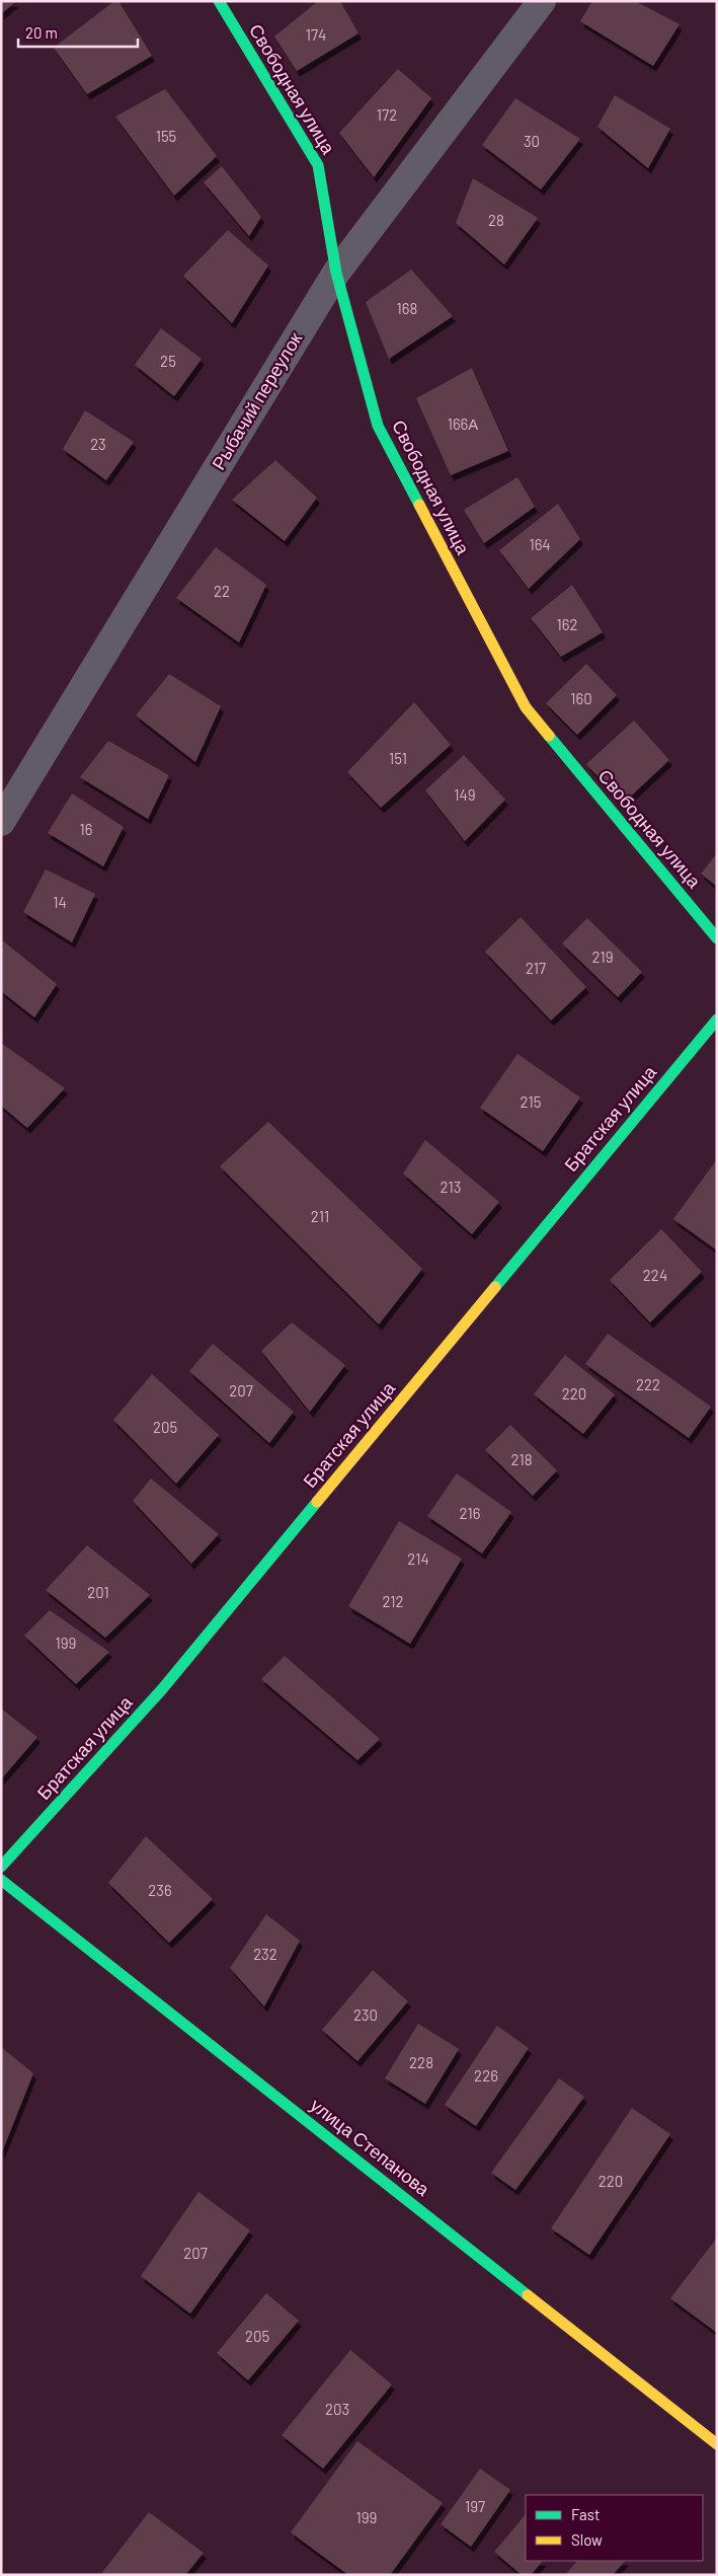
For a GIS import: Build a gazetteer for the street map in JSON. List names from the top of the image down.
{
  "streets": {
    "street": [
      "Свободная улица",
      "Рыбачий переулок",
      "Братская улица",
      "улица Степанова"
    ]
  },
  "crossings": [
    ["Свободная улица", "Рыбачий переулок"]
  ],
  "house_numbers": [
    "174",
    "172",
    "155",
    "30",
    "28",
    "168",
    "25",
    "166А",
    "23",
    "164",
    "22",
    "162",
    "160",
    "151",
    "149",
    "16",
    "14",
    "219",
    "217",
    "215",
    "213",
    "211",
    "224",
    "222",
    "207",
    "220",
    "205",
    "218",
    "216",
    "214",
    "201",
    "212",
    "199",
    "236",
    "232",
    "230",
    "228",
    "226",
    "220",
    "207",
    "205",
    "203",
    "197",
    "199"
  ],
  "legend": ["Fast", "Slow"],
  "scale_bar": "20 m"
}
